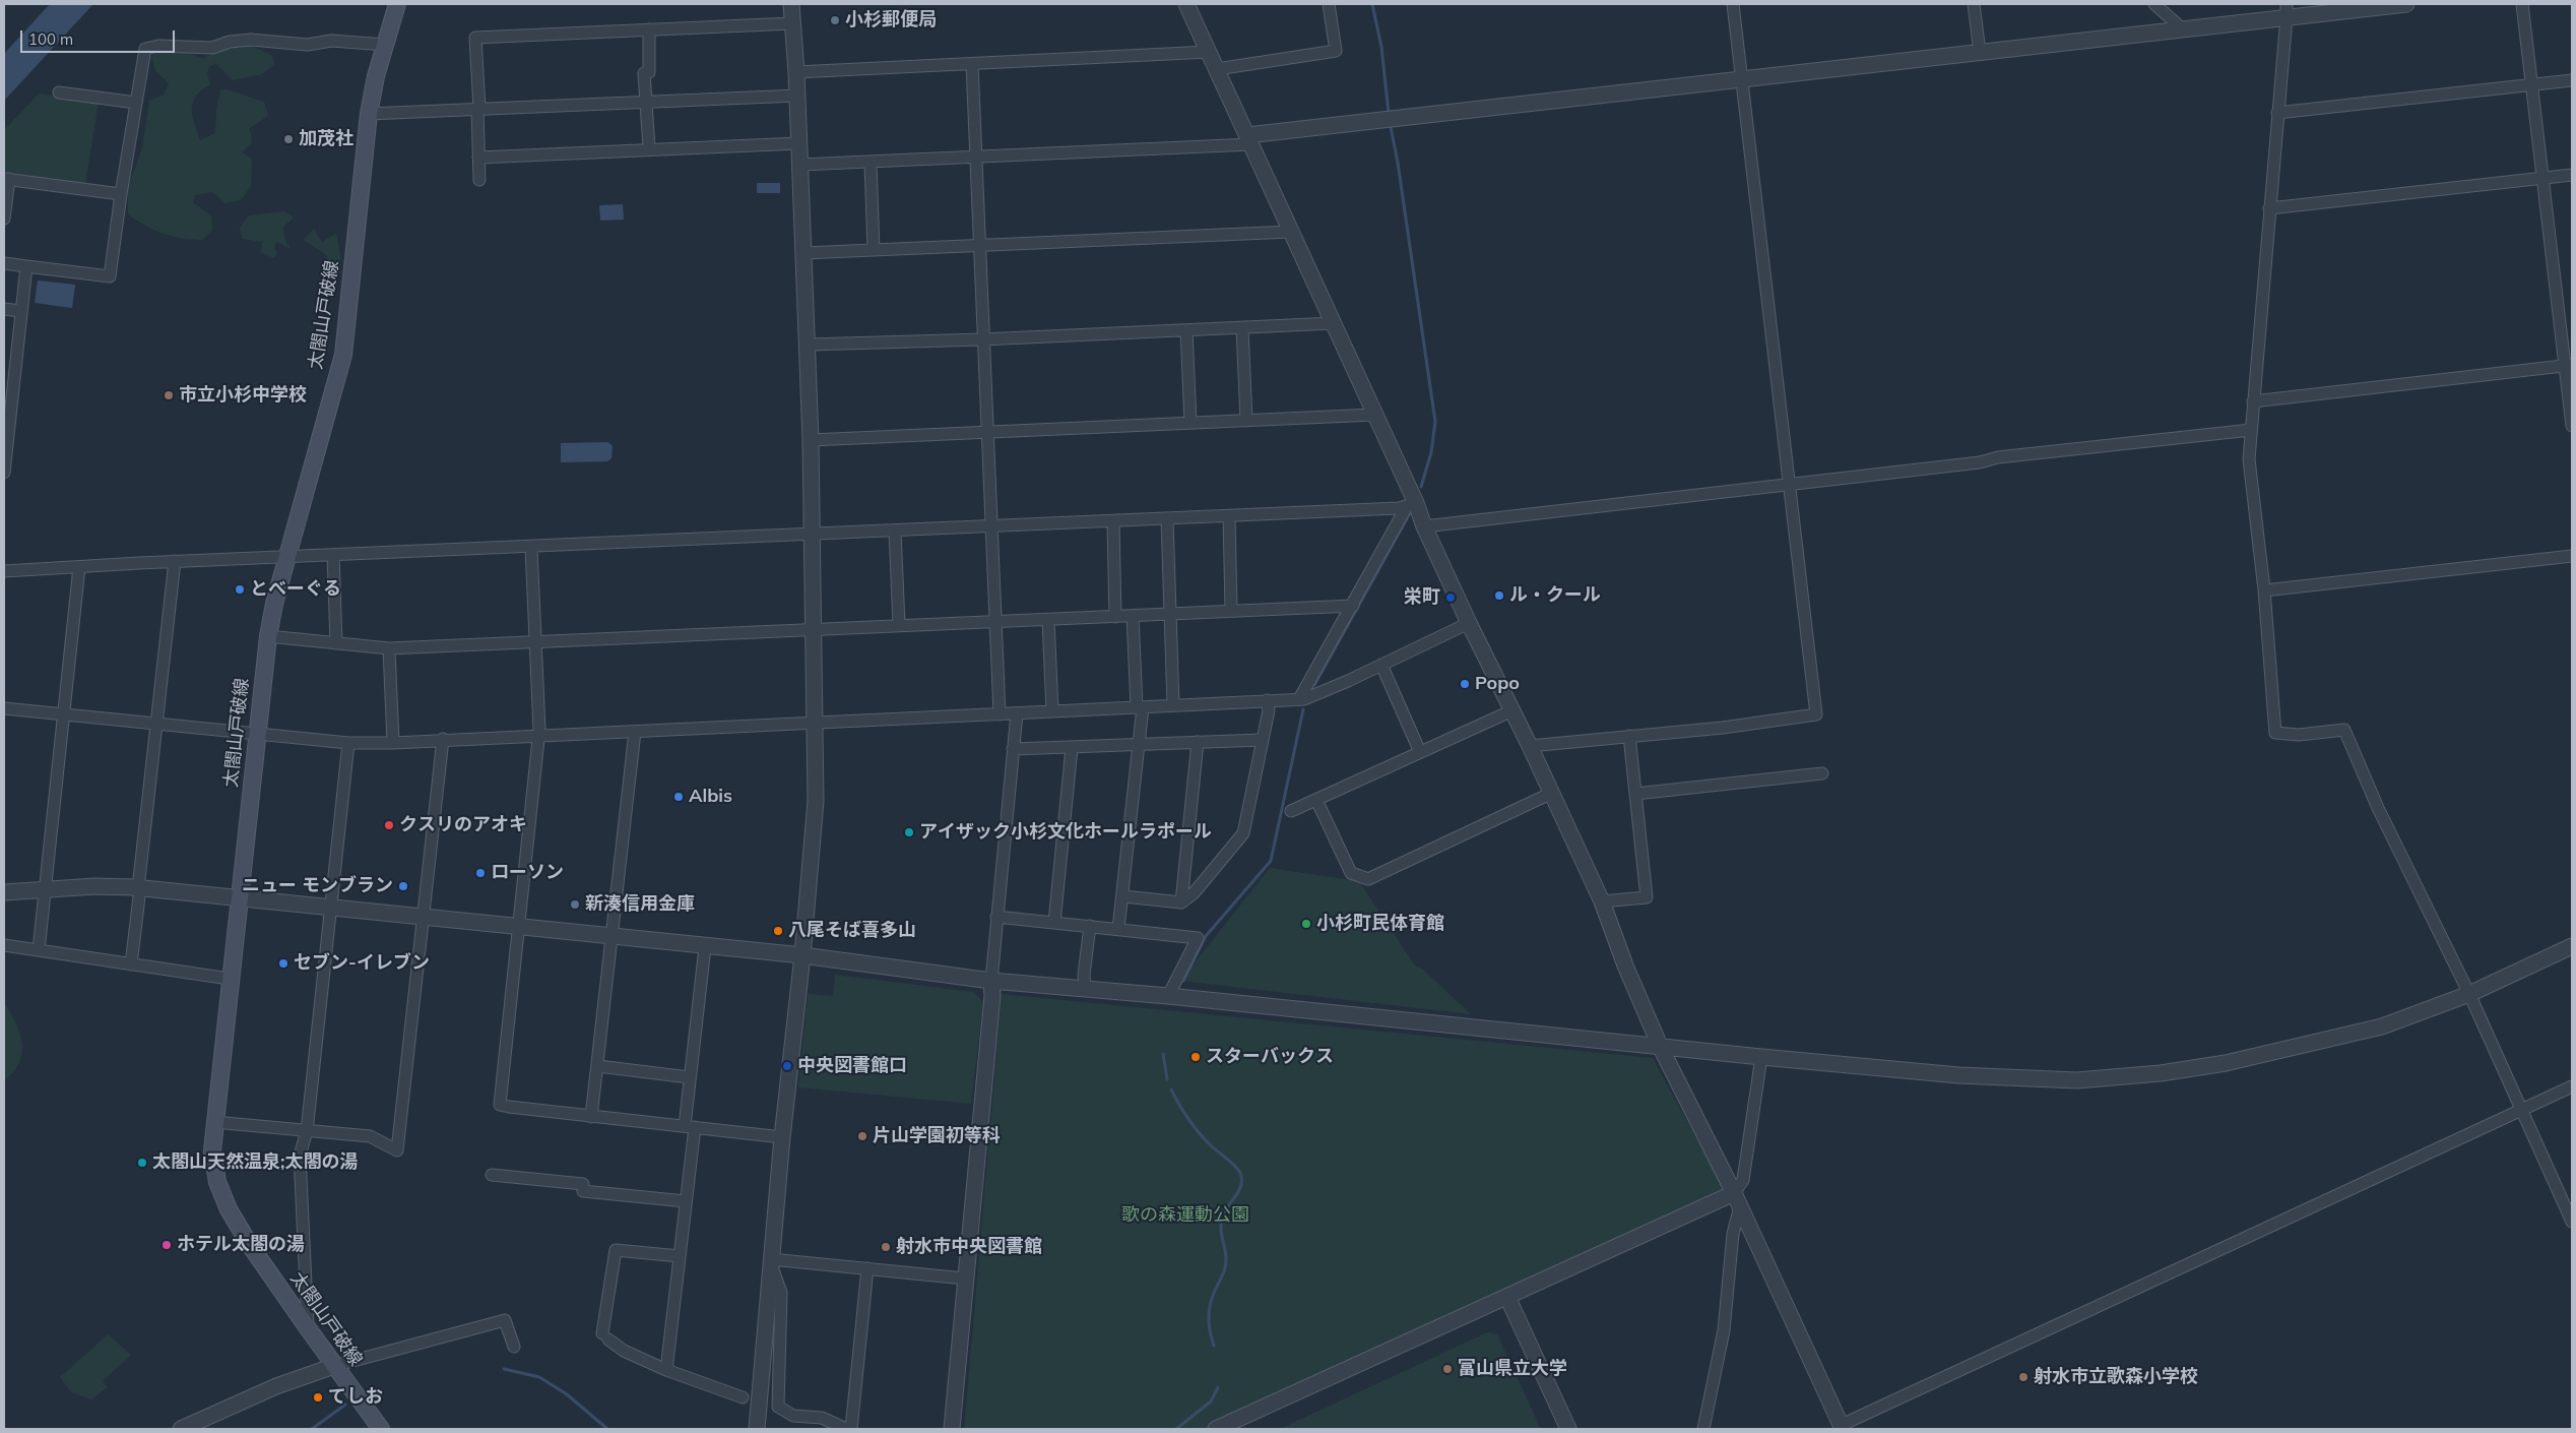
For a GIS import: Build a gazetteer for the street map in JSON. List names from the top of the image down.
{
  "streets": {
    "main road": ["太閤山戸破線"]
  },
  "parks": ["歌の森運動公園"],
  "places": [
    "小杉郵便局",
    "加茂社",
    "市立小杉中学校",
    "とべーぐる",
    "ル・クール",
    "栄町",
    "Popo",
    "Albis",
    "クスリのアオキ",
    "アイザック小杉文化ホールラポール",
    "ローソン",
    "ニュー モンブラン",
    "新湊信用金庫",
    "小杉町民体育館",
    "八尾そば喜多山",
    "セブン-イレブン",
    "スターバックス",
    "中央図書館口",
    "片山学園初等科",
    "太閤山天然温泉;太閤の湯",
    "ホテル太閤の湯",
    "射水市中央図書館",
    "富山県立大学",
    "射水市立歌森小学校",
    "てしお"
  ],
  "scale_bar": "100 m"
}
